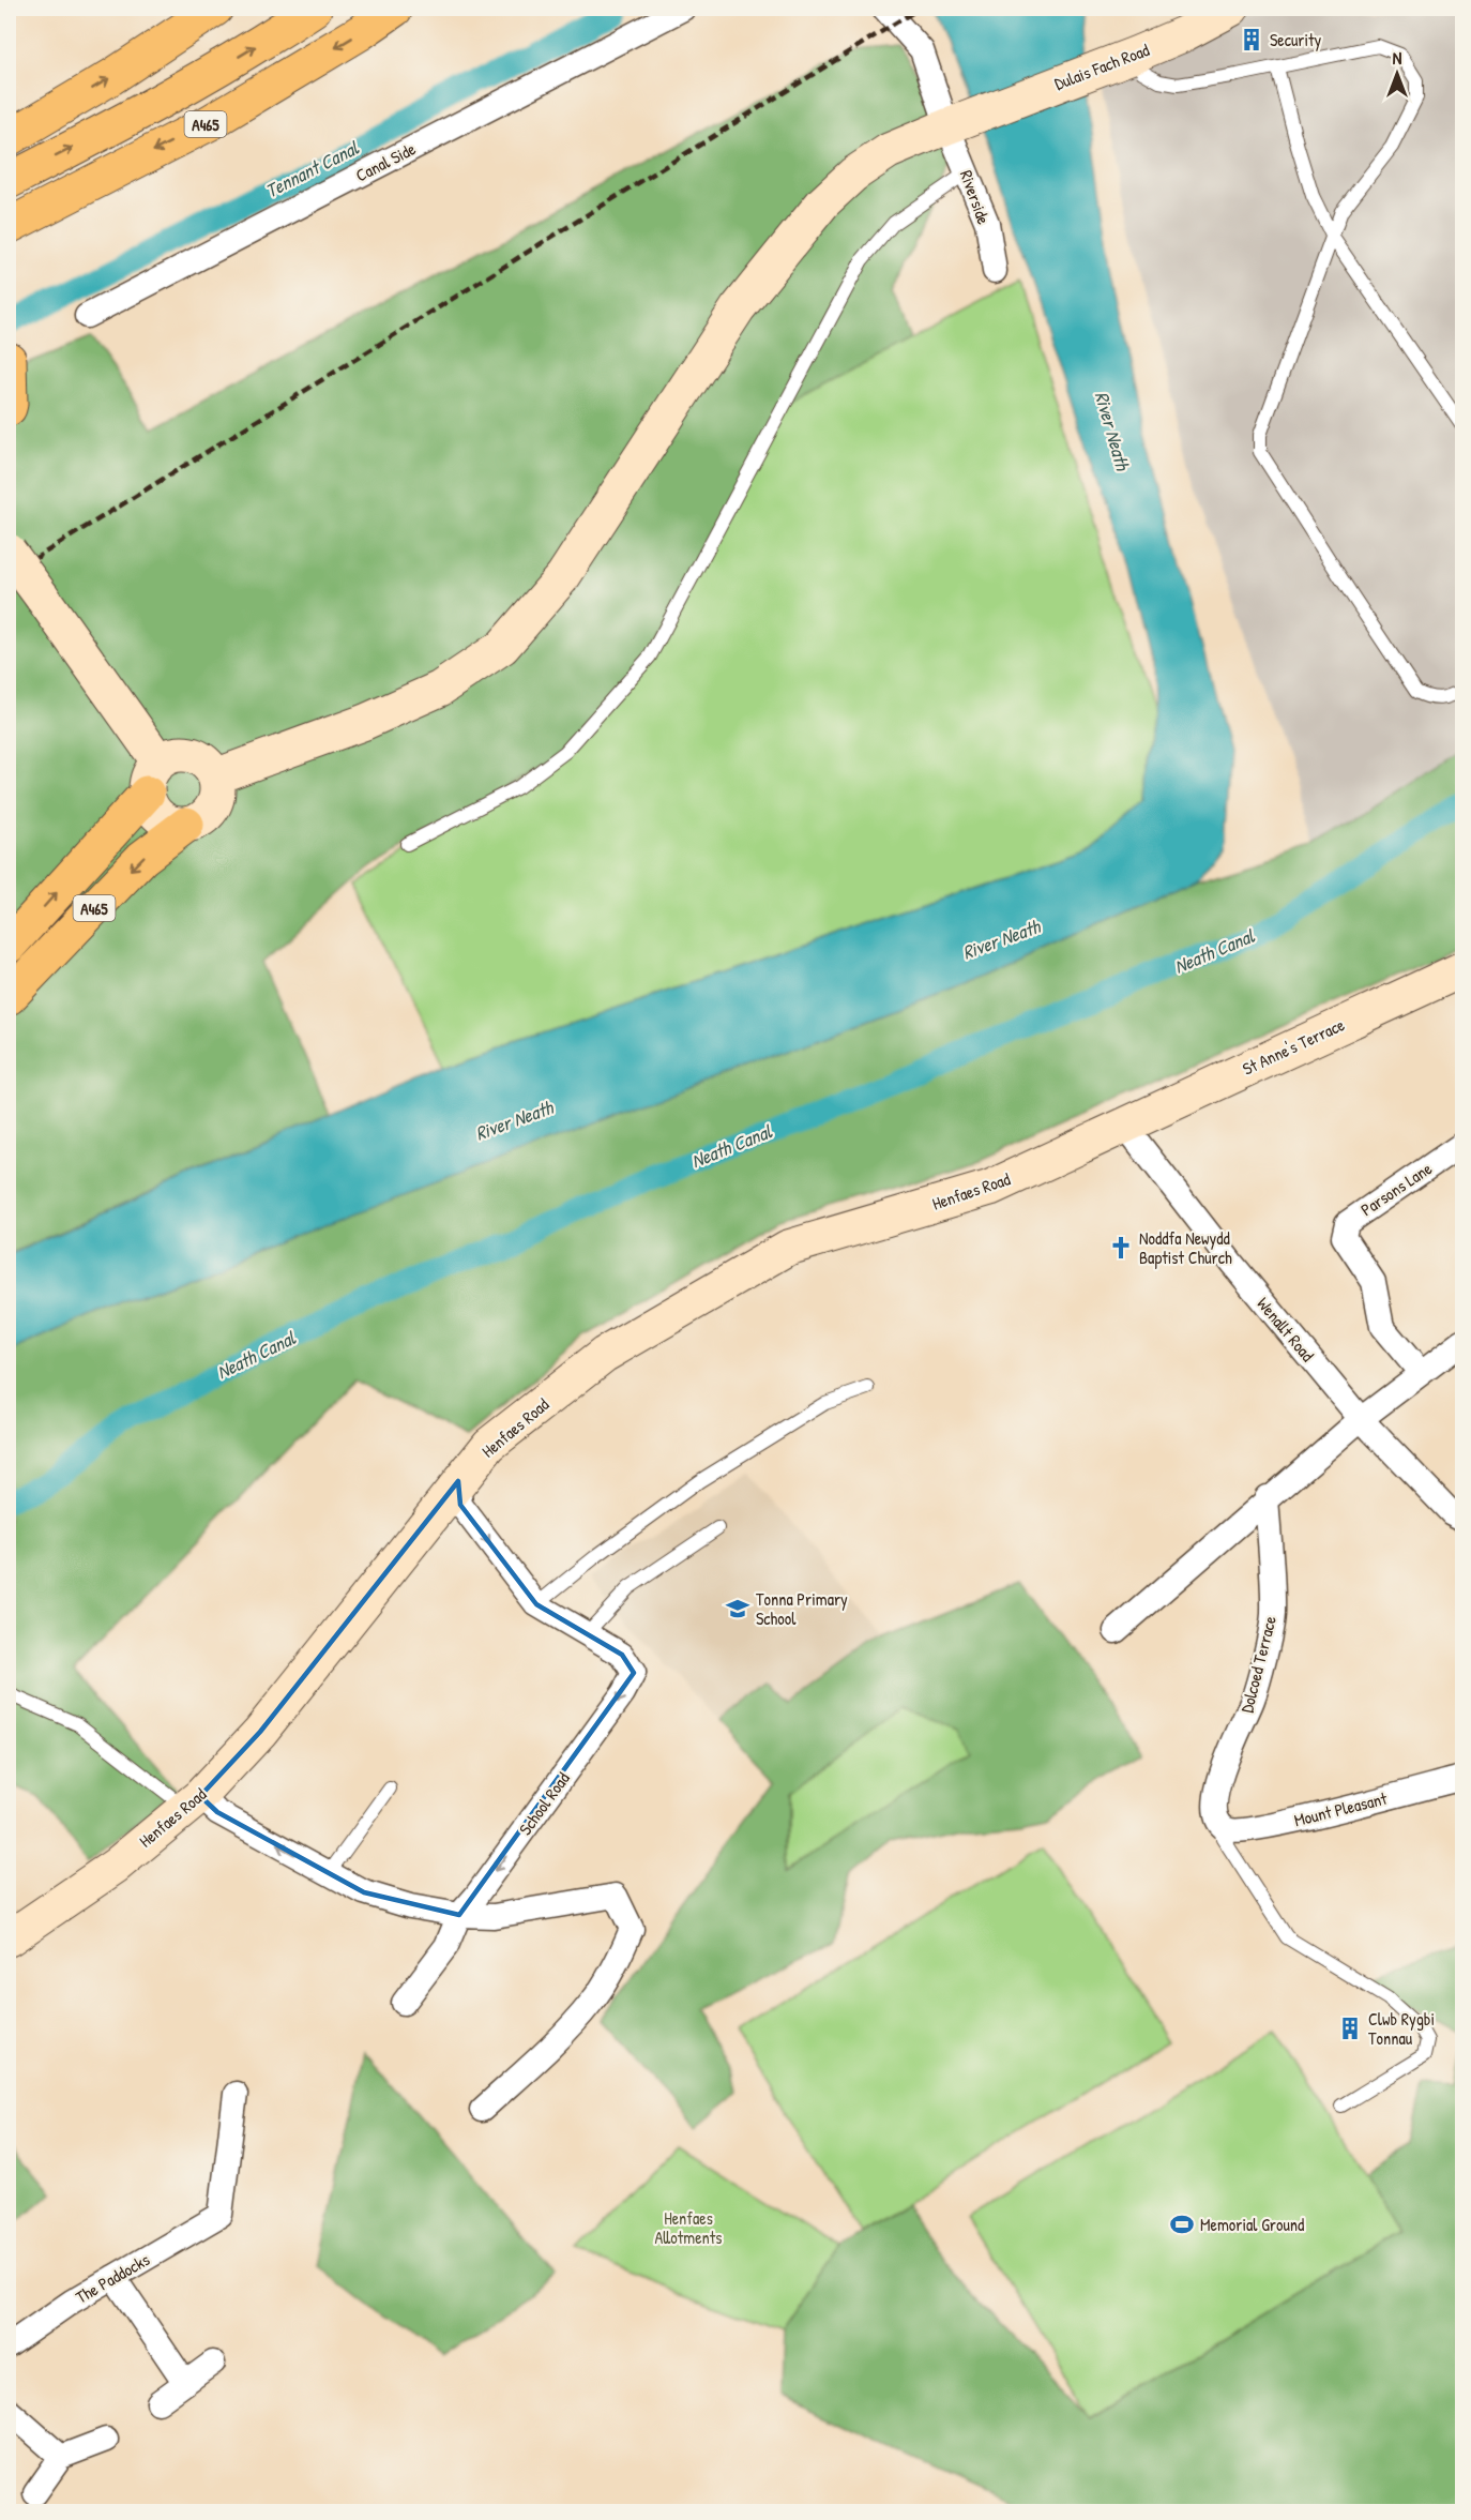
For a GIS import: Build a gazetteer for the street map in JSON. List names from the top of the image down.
{
  "streets": {
    "main road": [
      "Dulais Fach Road",
      "A465",
      "St Anne's Terrace",
      "Henfaes Road"
    ],
    "street": [
      "Canal Side",
      "Riverside",
      "Parsons Lane",
      "Wenallt Road",
      "Dolcoed Terrace",
      "School Road",
      "Mount Pleasant",
      "The Paddocks"
    ]
  },
  "crossings": [
    ["Dulais Fach Road", "A465"],
    ["Dulais Fach Road", "Riverside"],
    ["St Anne's Terrace", "Henfaes Road"],
    ["St Anne's Terrace", "Wenallt Road"],
    ["Henfaes Road", "Wenallt Road"],
    ["Henfaes Road", "School Road"],
    ["Dolcoed Terrace", "Mount Pleasant"]
  ],
  "one_way": ["School Road"],
  "water": ["Tennant Canal", "River Neath", "Neath Canal"],
  "parks": ["Henfaes Allotments"],
  "places": {
    "building": ["Security", "Clwb Rygbi Tonnau"],
    "church": ["Noddfa Newydd Baptist Church"],
    "school or university": ["Tonna Primary School"],
    "sports": ["Memorial Ground"]
  },
  "north": "top"
}
